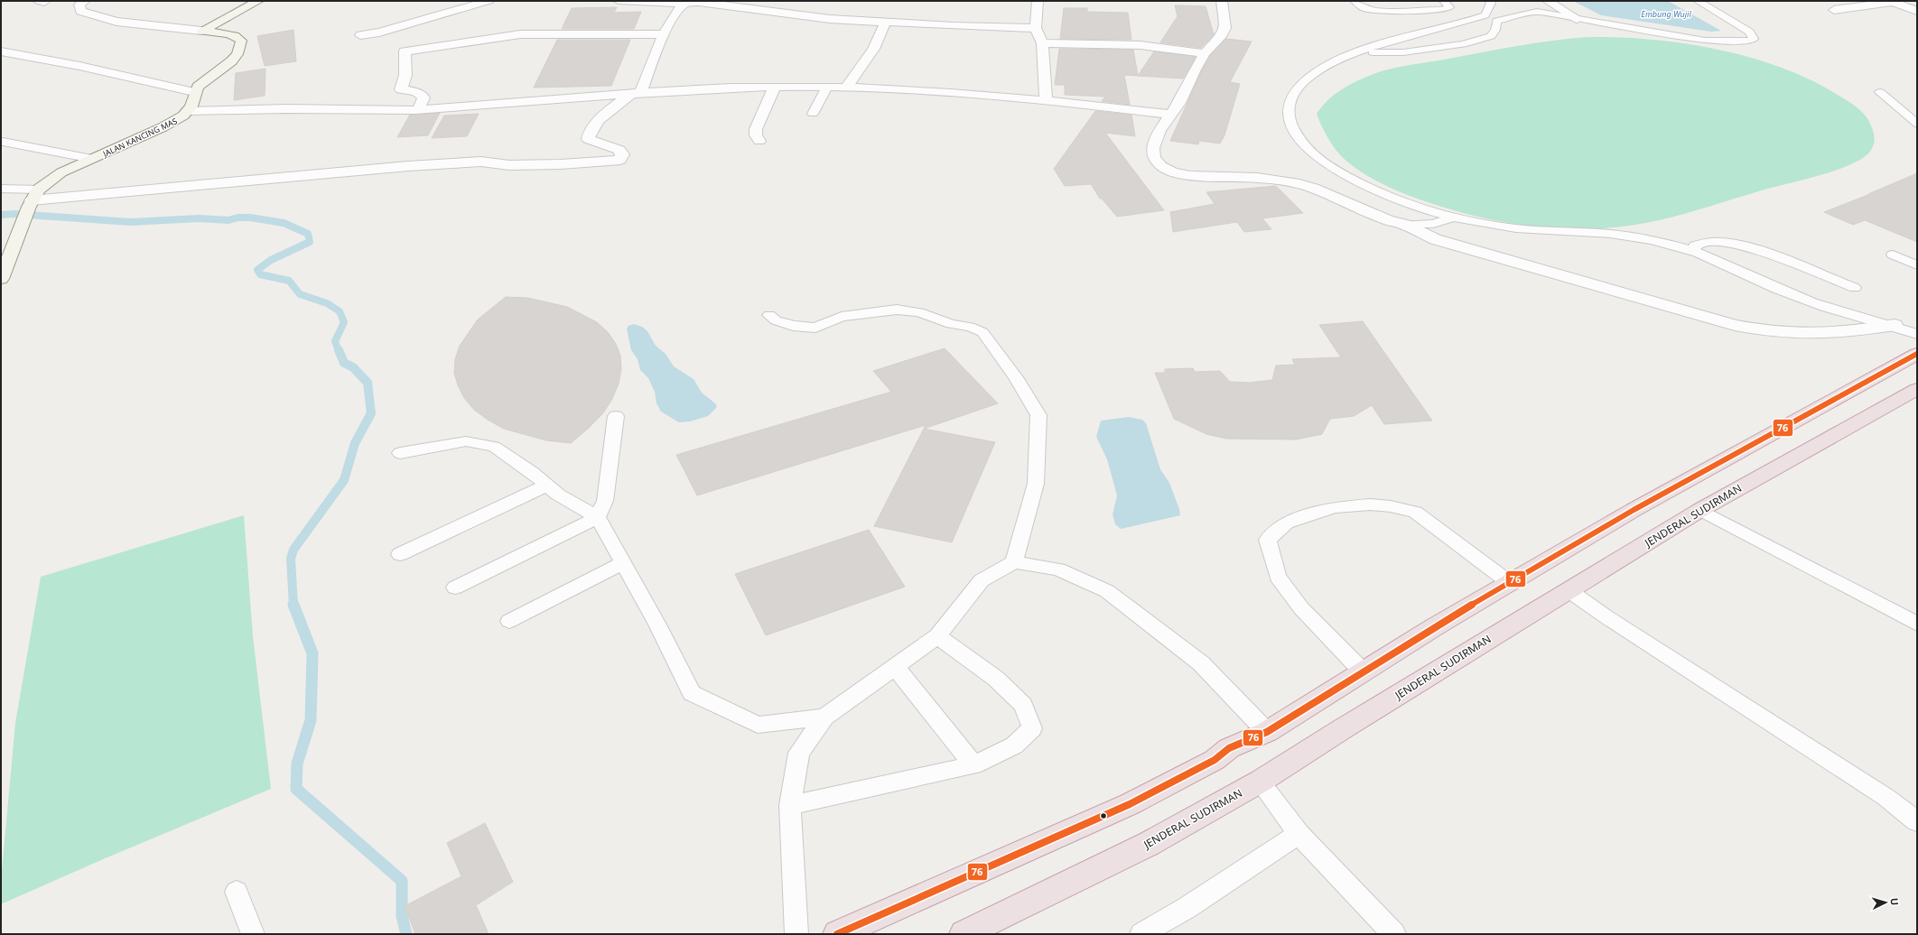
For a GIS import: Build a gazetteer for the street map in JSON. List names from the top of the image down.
{
  "streets": {
    "highway": ["JENDERAL SUDIRMAN"],
    "street": ["JALAN KANCING MAS"]
  },
  "water": ["Embung Wujil"],
  "lines": ["transit line 76"],
  "north": "right"
}
